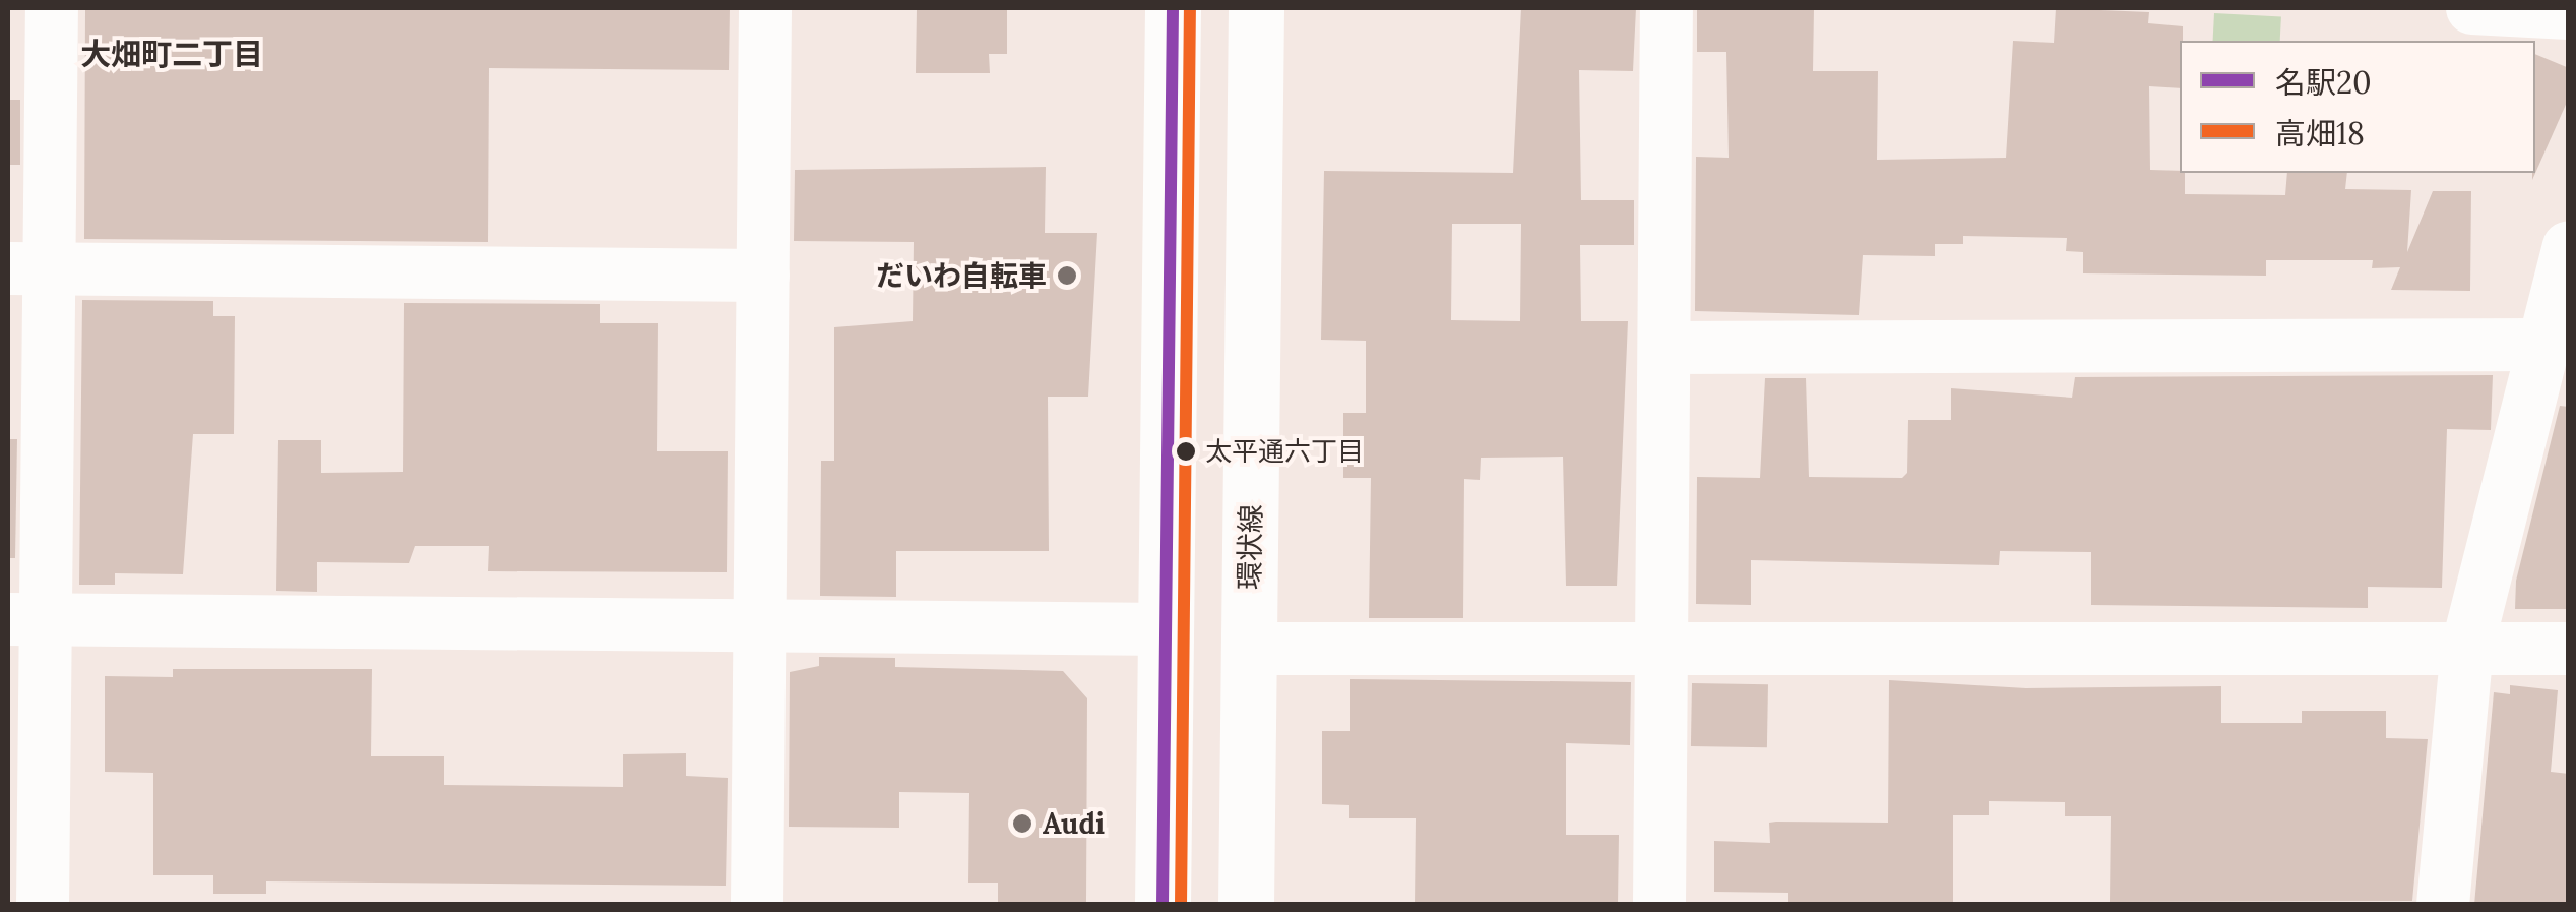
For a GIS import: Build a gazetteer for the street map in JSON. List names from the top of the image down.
{
  "streets": {
    "main road": ["環状線"]
  },
  "districts": ["大畑町二丁目"],
  "places": ["だいわ自転車", "太平通六丁目", "Audi"],
  "lines": ["transit line 名駅20", "transit line 高畑18"],
  "legend": ["名駅20", "高畑18"]
}
